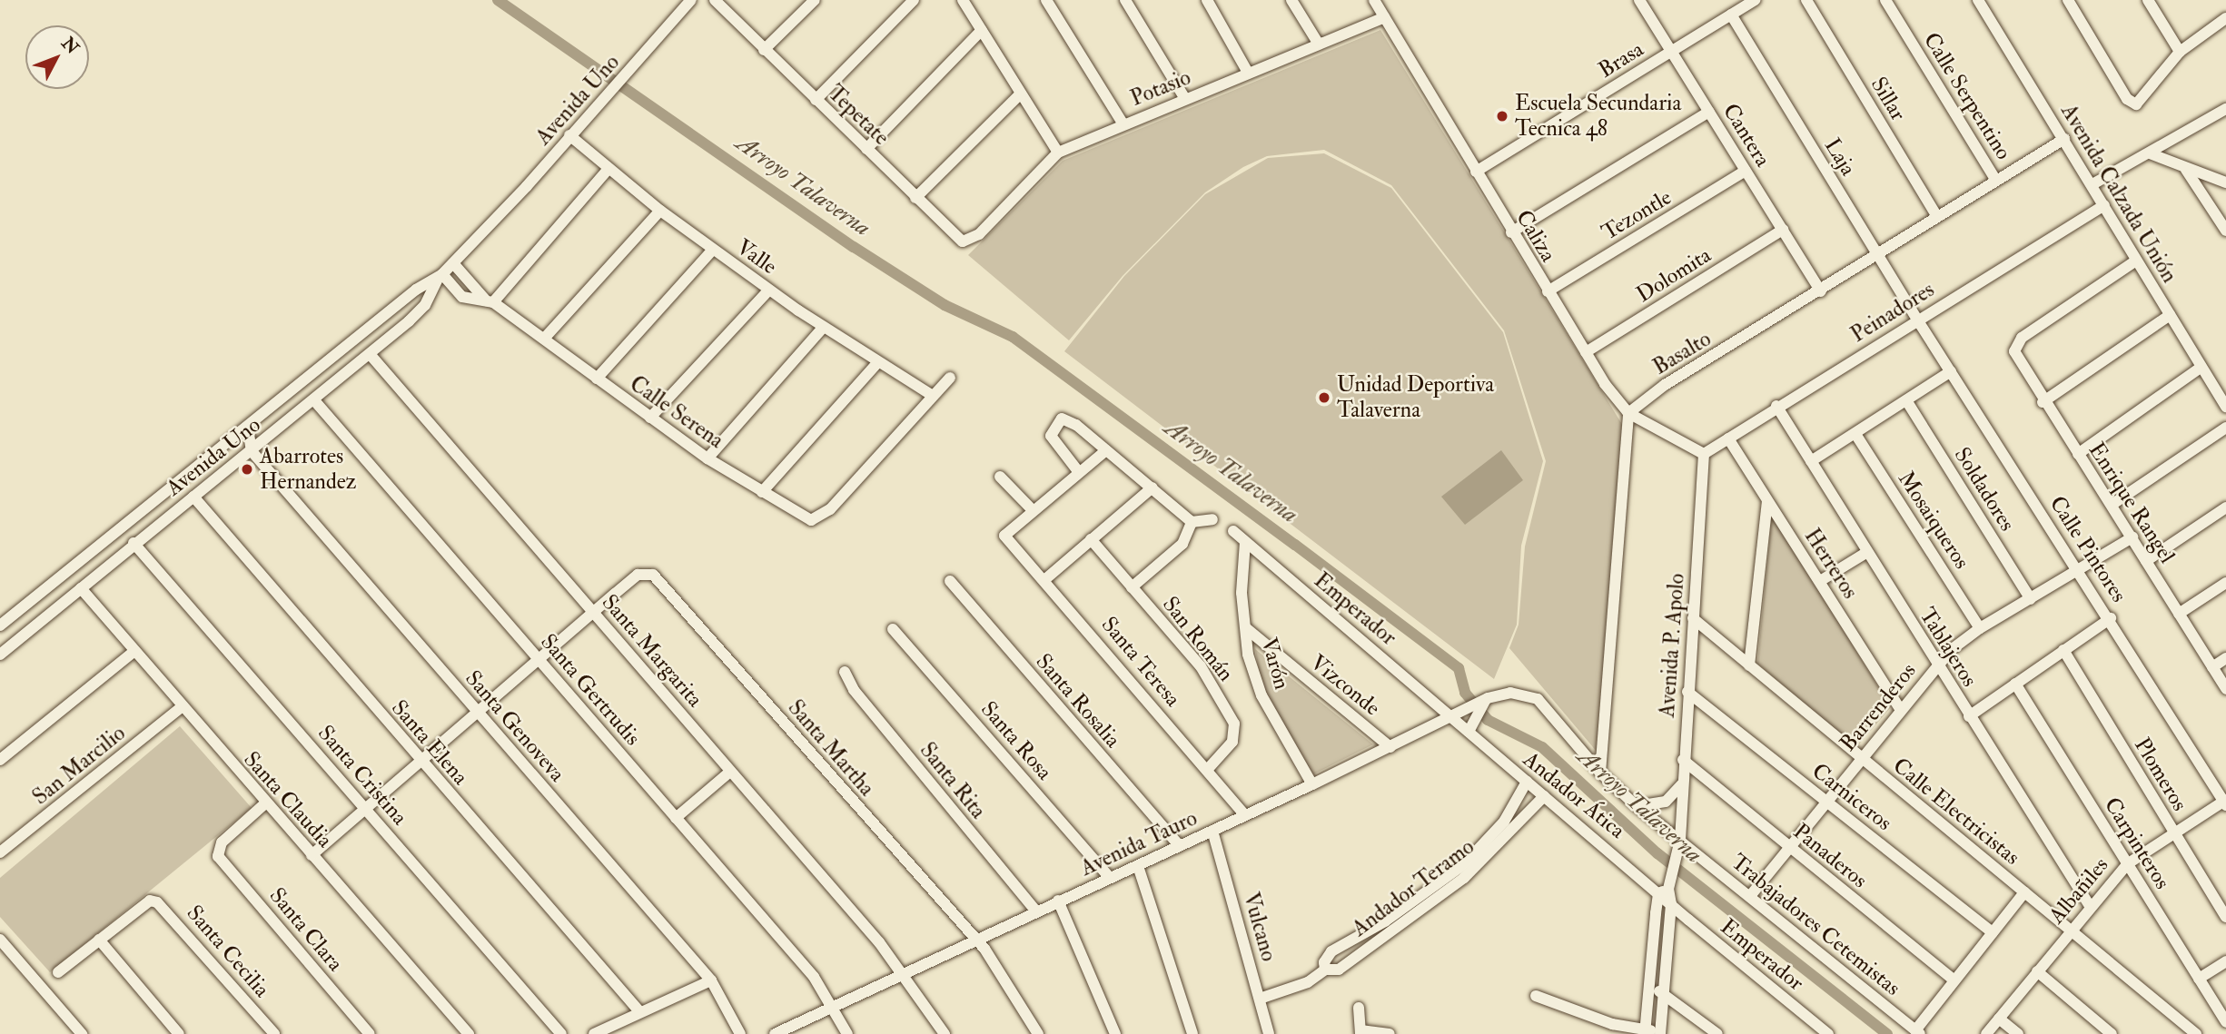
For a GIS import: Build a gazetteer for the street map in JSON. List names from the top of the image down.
{
  "streets": {
    "street": [
      "Brasa",
      "Potasio",
      "Calle Serpentino",
      "Sillar",
      "Avenida Uno",
      "Tepetate",
      "Cantera",
      "Laja",
      "Avenida Calzada Unión",
      "Tezontle",
      "Caliza",
      "Valle",
      "Dolomita",
      "Peinadores",
      "Basalto",
      "Calle Serena",
      "Soldadores",
      "Enrique Rangel",
      "Mosaiqueros",
      "Calle Pintores",
      "Herreros",
      "Emperador",
      "San Román",
      "Avenida P. Apolo",
      "Tablajeros",
      "Santa Margarita",
      "Santa Teresa",
      "Varón",
      "Vizconde",
      "Santa Gertrudis",
      "Santa Rosalia",
      "Barrenderos",
      "Santa Genoveva",
      "Santa Rosa",
      "Santa Elena",
      "Santa Martha",
      "San Marcilio",
      "Plomeros",
      "Santa Cristina",
      "Santa Rita",
      "Andador Ática",
      "Carniceros",
      "Santa Claudia",
      "Calle Electricistas",
      "Avenida Tauro",
      "Carpinteros",
      "Panaderos",
      "Andador Teramo",
      "Albañiles",
      "Trabajadores Cetemistas",
      "Vulcano",
      "Santa Clara",
      "Santa Cecilia"
    ]
  },
  "crossings": [
    ["Brasa", "Cantera"],
    ["Brasa", "Laja"],
    ["Brasa", "Caliza"],
    ["Potasio", "Tepetate"],
    ["Potasio", "Caliza"],
    ["Calle Serpentino", "Basalto"],
    ["Sillar", "Basalto"],
    ["Avenida Uno", "Valle"],
    ["Avenida Uno", "Calle Serena"],
    ["Avenida Uno", "Santa Margarita"],
    ["Avenida Uno", "Santa Gertrudis"],
    ["Avenida Uno", "Santa Genoveva"],
    ["Avenida Uno", "Santa Elena"],
    ["Avenida Uno", "Santa Cristina"],
    ["Avenida Uno", "Santa Claudia"],
    ["Cantera", "Tezontle"],
    ["Cantera", "Dolomita"],
    ["Cantera", "Basalto"],
    ["Laja", "Peinadores"],
    ["Laja", "Basalto"],
    ["Laja", "Calle Pintores"],
    ["Avenida Calzada Unión", "Peinadores"],
    ["Avenida Calzada Unión", "Basalto"],
    ["Avenida Calzada Unión", "Enrique Rangel"],
    ["Tezontle", "Caliza"],
    ["Caliza", "Dolomita"],
    ["Caliza", "Peinadores"],
    ["Caliza", "Basalto"],
    ["Caliza", "Avenida P. Apolo"],
    ["Valle", "Calle Serena"],
    ["Peinadores", "Calle Pintores"],
    ["Peinadores", "Herreros"],
    ["Peinadores", "Avenida P. Apolo"],
    ["Peinadores", "Tablajeros"],
    ["Soldadores", "Barrenderos"],
    ["Enrique Rangel", "Barrenderos"],
    ["Mosaiqueros", "Barrenderos"],
    ["Calle Pintores", "Barrenderos"],
    ["Calle Pintores", "Albañiles"],
    ["Herreros", "Barrenderos"],
    ["Emperador", "Varón"],
    ["Emperador", "Andador Ática"],
    ["Emperador", "Avenida Tauro"],
    ["San Román", "Santa Teresa"],
    ["Avenida P. Apolo", "Andador Ática"],
    ["Avenida P. Apolo", "Carniceros"],
    ["Avenida P. Apolo", "Calle Electricistas"],
    ["Avenida P. Apolo", "Panaderos"],
    ["Avenida P. Apolo", "Trabajadores Cetemistas"],
    ["Tablajeros", "Barrenderos"],
    ["Tablajeros", "Albañiles"],
    ["Santa Margarita", "Santa Martha"],
    ["Santa Margarita", "Avenida Tauro"],
    ["Santa Teresa", "Avenida Tauro"],
    ["Varón", "Vizconde"],
    ["Varón", "Avenida Tauro"],
    ["Vizconde", "Avenida Tauro"],
    ["Santa Gertrudis", "Avenida Tauro"],
    ["Santa Rosalia", "Avenida Tauro"],
    ["Barrenderos", "Carniceros"],
    ["Barrenderos", "Calle Electricistas"],
    ["Barrenderos", "Panaderos"],
    ["Barrenderos", "Trabajadores Cetemistas"],
    ["Santa Rosa", "Avenida Tauro"],
    ["Santa Martha", "Avenida Tauro"],
    ["San Marcilio", "Santa Claudia"],
    ["Plomeros", "Albañiles"],
    ["Santa Rita", "Avenida Tauro"],
    ["Andador Ática", "Avenida Tauro"],
    ["Andador Ática", "Andador Teramo"],
    ["Santa Claudia", "Santa Clara"],
    ["Calle Electricistas", "Albañiles"],
    ["Avenida Tauro", "Trabajadores Cetemistas"],
    ["Avenida Tauro", "Vulcano"],
    ["Carpinteros", "Albañiles"]
  ],
  "water": ["Arroyo Talaverna"],
  "places": ["Escuela Secundaria Tecnica 48", "Unidad Deportiva Talaverna", "Abarrotes Hernandez"],
  "north": "top right"
}
